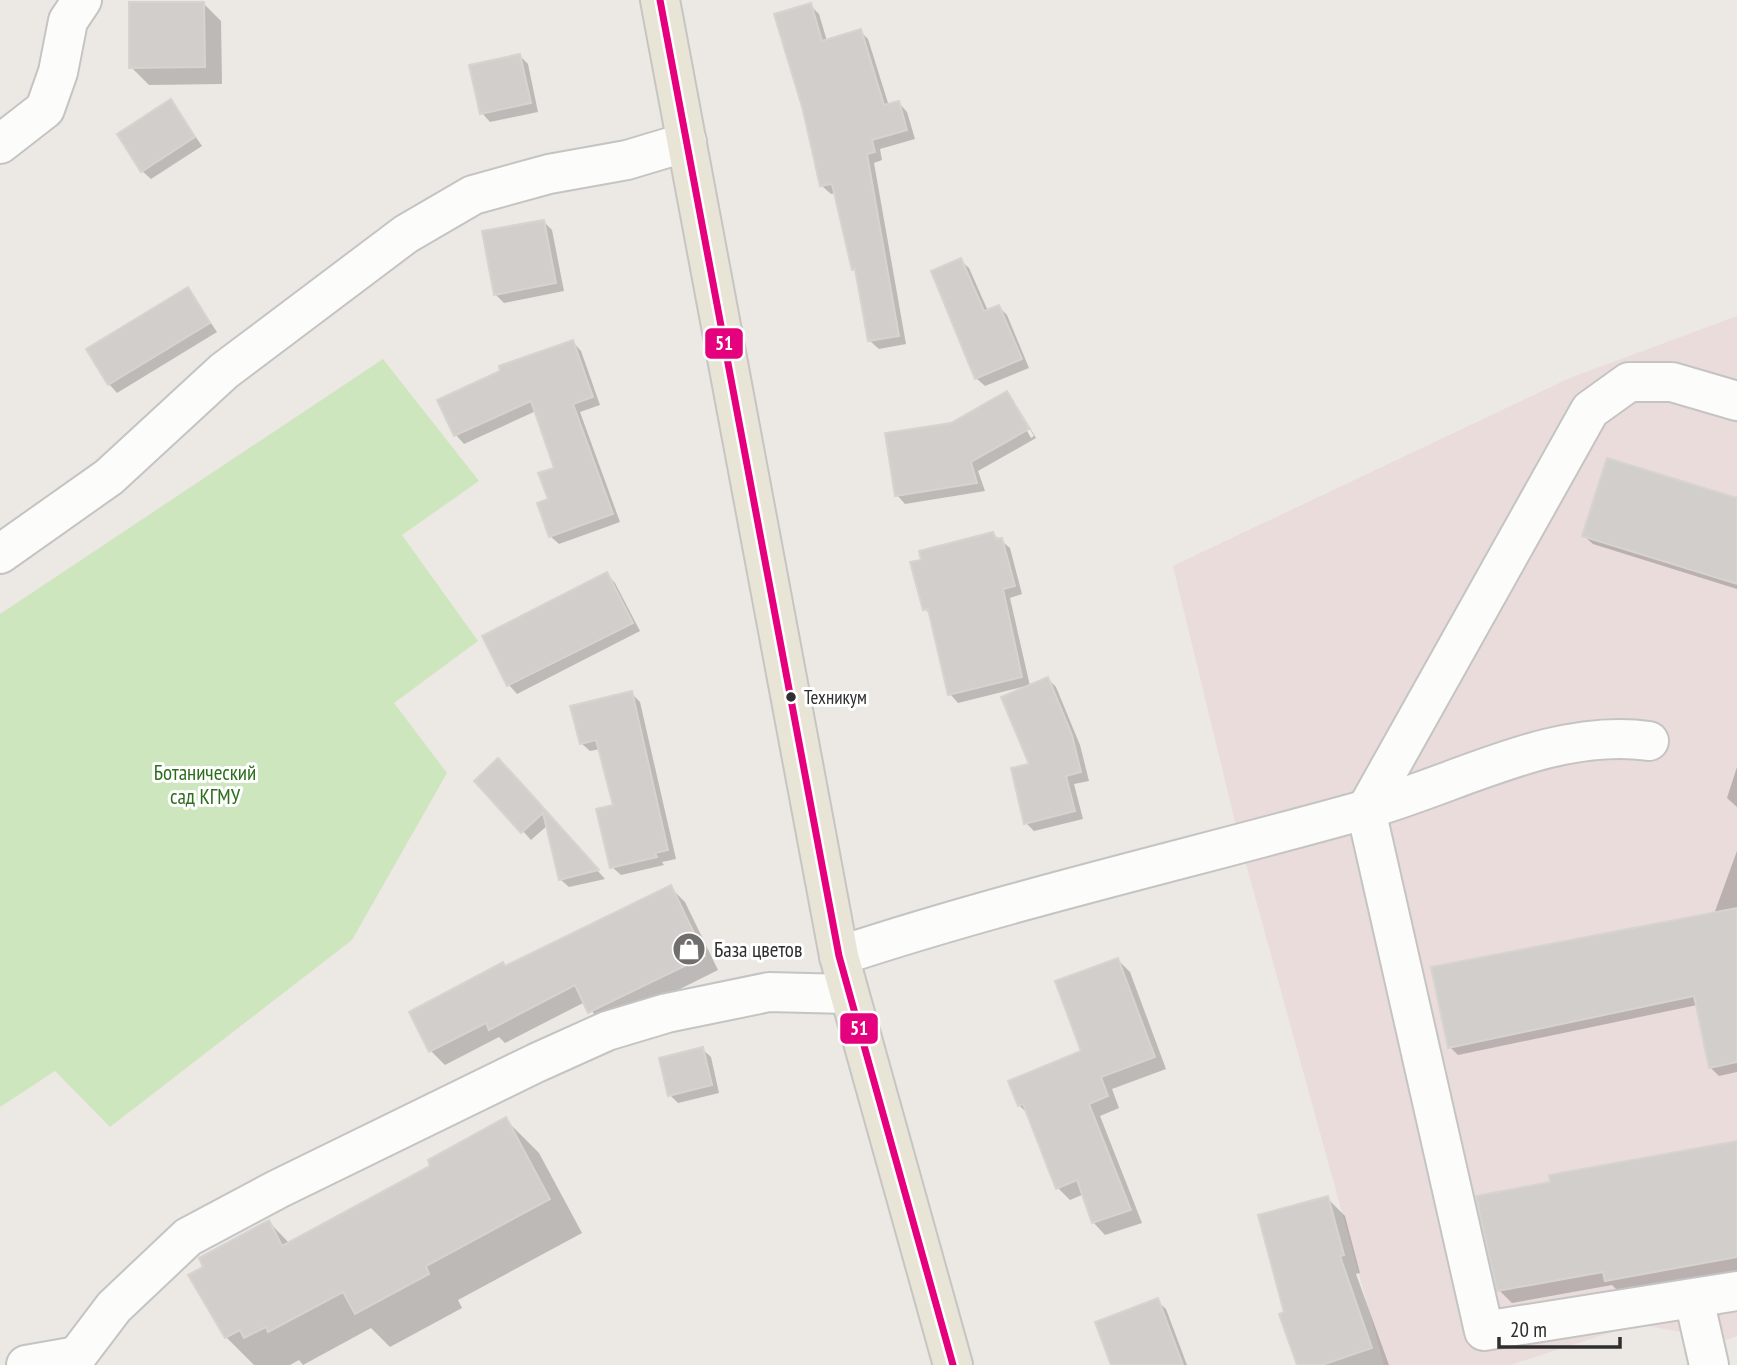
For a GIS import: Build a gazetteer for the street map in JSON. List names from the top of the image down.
{
  "parks": ["Ботанический сад КГМУ"],
  "places": {
    "other": ["Техникум"],
    "shop": ["База цветов"]
  },
  "lines": ["transit line 51"],
  "scale_bar": "20 m"
}
